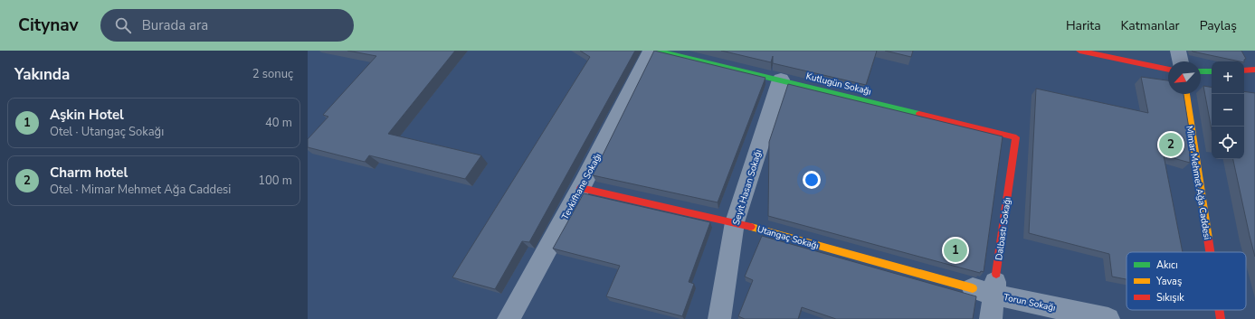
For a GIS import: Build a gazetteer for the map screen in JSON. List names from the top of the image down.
{
  "streets": {
    "street": [
      "Kutlugün Sokağı",
      "Mimar Mehmet Ağa Caddesi",
      "Tevkifhane Sokağı",
      "Seyit Hasan Sokağı",
      "Dalbastı Sokağı",
      "Utangaç Sokağı",
      "Torun Sokağı"
    ]
  },
  "crossings": [
    ["Kutlugün Sokağı", "Seyit Hasan Sokağı"],
    ["Kutlugün Sokağı", "Dalbastı Sokağı"],
    ["Tevkifhane Sokağı", "Utangaç Sokağı"],
    ["Seyit Hasan Sokağı", "Utangaç Sokağı"],
    ["Dalbastı Sokağı", "Utangaç Sokağı"],
    ["Dalbastı Sokağı", "Torun Sokağı"],
    ["Utangaç Sokağı", "Torun Sokağı"]
  ],
  "legend": ["Akıcı", "Yavaş", "Sıkışık"],
  "north": "bottom left",
  "page": {
    "header": "Citynav",
    "search": "Burada ara",
    "nav": ["Harita", "Katmanlar", "Paylaş"],
    "heading": ["Yakında", "2 sonuç"],
    "map_buttons": ["+", "−"],
    "list": [
      {
        "mark": "1",
        "name": "Aşkin Hotel",
        "note": "Otel · Utangaç Sokağı",
        "value": "40 m"
      },
      {
        "mark": "2",
        "name": "Charm hotel",
        "note": "Otel · Mimar Mehmet Ağa Caddesi",
        "value": "100 m"
      }
    ],
    "pins": ["2", "1"]
  }
}
